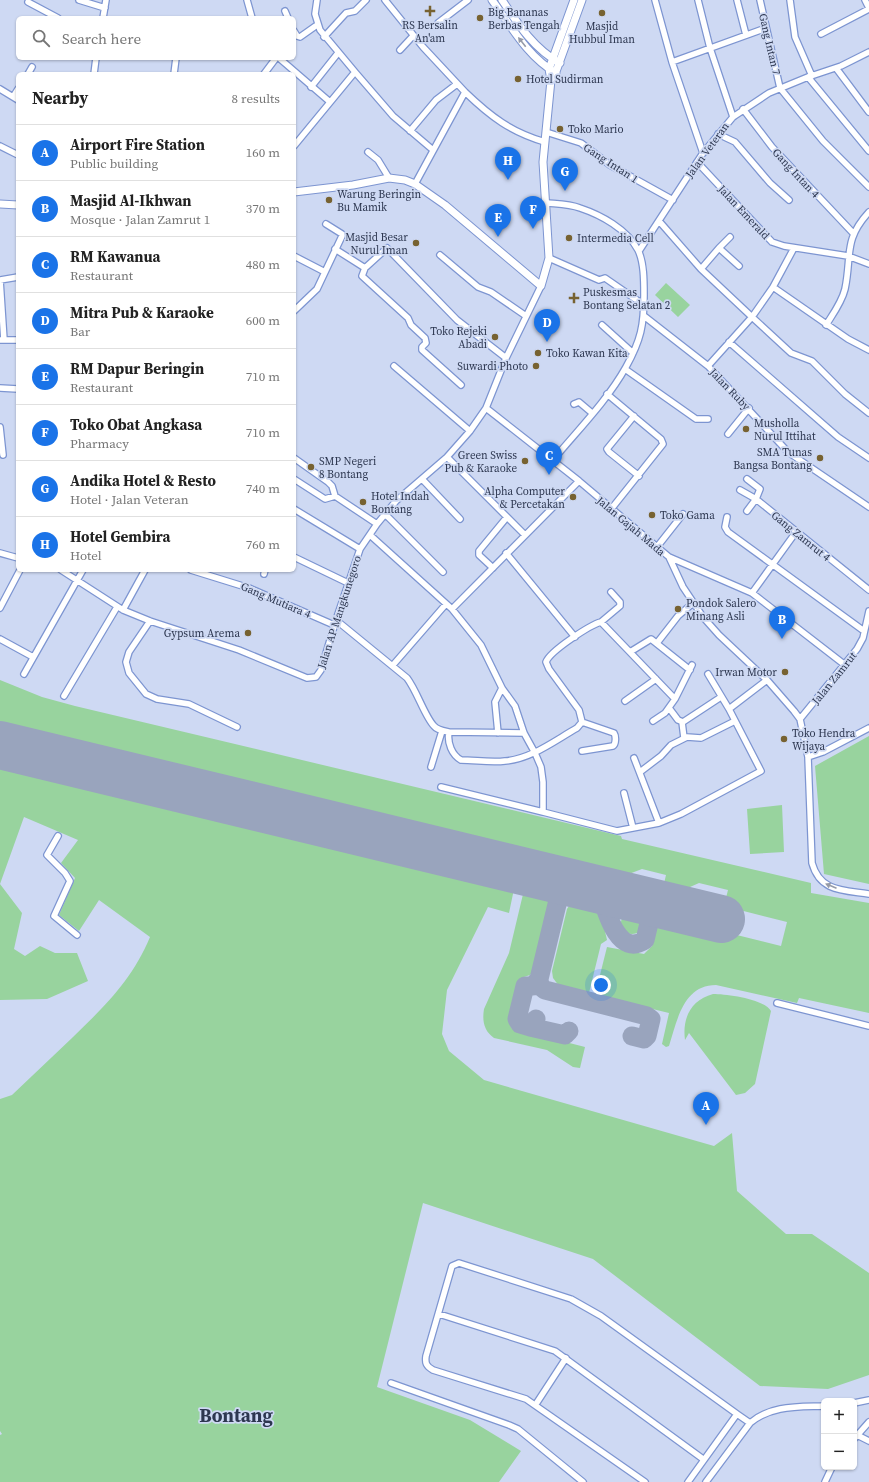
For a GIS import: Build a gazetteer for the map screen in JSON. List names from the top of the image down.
{
  "streets": {
    "street": [
      "Gang Intan 7",
      "Jalan Veteran",
      "Gang Intan 1",
      "Gang Intan 4",
      "Jalan Emerald",
      "Jalan Ruby",
      "Jalan Gajah Mada",
      "Gang Zamrut 4",
      "Gang Mutiara 4",
      "Jalan AP Mangkunegoro",
      "Jalan Zamrut"
    ]
  },
  "crossings": [
    ["Gang Intan 7", "Jalan Veteran"],
    ["Jalan Veteran", "Gang Intan 1"],
    ["Jalan Veteran", "Gang Intan 4"],
    ["Jalan Veteran", "Jalan Emerald"],
    ["Jalan Gajah Mada", "Jalan AP Mangkunegoro"],
    ["Jalan Gajah Mada", "Jalan Zamrut"],
    ["Gang Mutiara 4", "Jalan AP Mangkunegoro"]
  ],
  "districts": ["Bontang"],
  "places": {
    "health": ["RS Bersalin An'am", "Puskesmas Bontang Selatan 2"],
    "other": [
      "Masjid Hubbul Iman",
      "Big Bananas Berbas Tengah",
      "Hotel Sudirman",
      "Toko Mario",
      "Warung Beringin Bu Mamik",
      "Intermedia Cell",
      "Masjid Besar Nurul Iman",
      "Toko Rejeki Abadi",
      "Toko Kawan Kita",
      "Suwardi Photo",
      "Musholla Nurul Ittihat",
      "SMA Tunas Bangsa Bontang",
      "Green Swiss Pub & Karaoke",
      "SMP Negeri 8 Bontang",
      "Alpha Computer & Percetakan",
      "Hotel Indah Bontang",
      "Toko Gama",
      "Pondok Salero Minang Asli",
      "Gypsum Arema",
      "Irwan Motor",
      "Toko Hendra Wijaya"
    ]
  },
  "page": {
    "search": "Search here",
    "heading": ["Nearby", "8 results"],
    "list": [
      {
        "mark": "A",
        "name": "Airport Fire Station",
        "note": "Public building",
        "value": "160 m"
      },
      {
        "mark": "B",
        "name": "Masjid Al-Ikhwan",
        "note": "Mosque · Jalan Zamrut 1",
        "value": "370 m"
      },
      {
        "mark": "C",
        "name": "RM Kawanua",
        "note": "Restaurant",
        "value": "480 m"
      },
      {
        "mark": "D",
        "name": "Mitra Pub & Karaoke",
        "note": "Bar",
        "value": "600 m"
      },
      {
        "mark": "E",
        "name": "RM Dapur Beringin",
        "note": "Restaurant",
        "value": "710 m"
      },
      {
        "mark": "F",
        "name": "Toko Obat Angkasa",
        "note": "Pharmacy",
        "value": "710 m"
      },
      {
        "mark": "G",
        "name": "Andika Hotel & Resto",
        "note": "Hotel · Jalan Veteran",
        "value": "740 m"
      },
      {
        "mark": "H",
        "name": "Hotel Gembira",
        "note": "Hotel",
        "value": "760 m"
      }
    ],
    "pins": [
      "H",
      "G",
      "F",
      "E",
      "D",
      "C",
      "B",
      "A"
    ],
    "map_buttons": ["+", "−"]
  }
}
